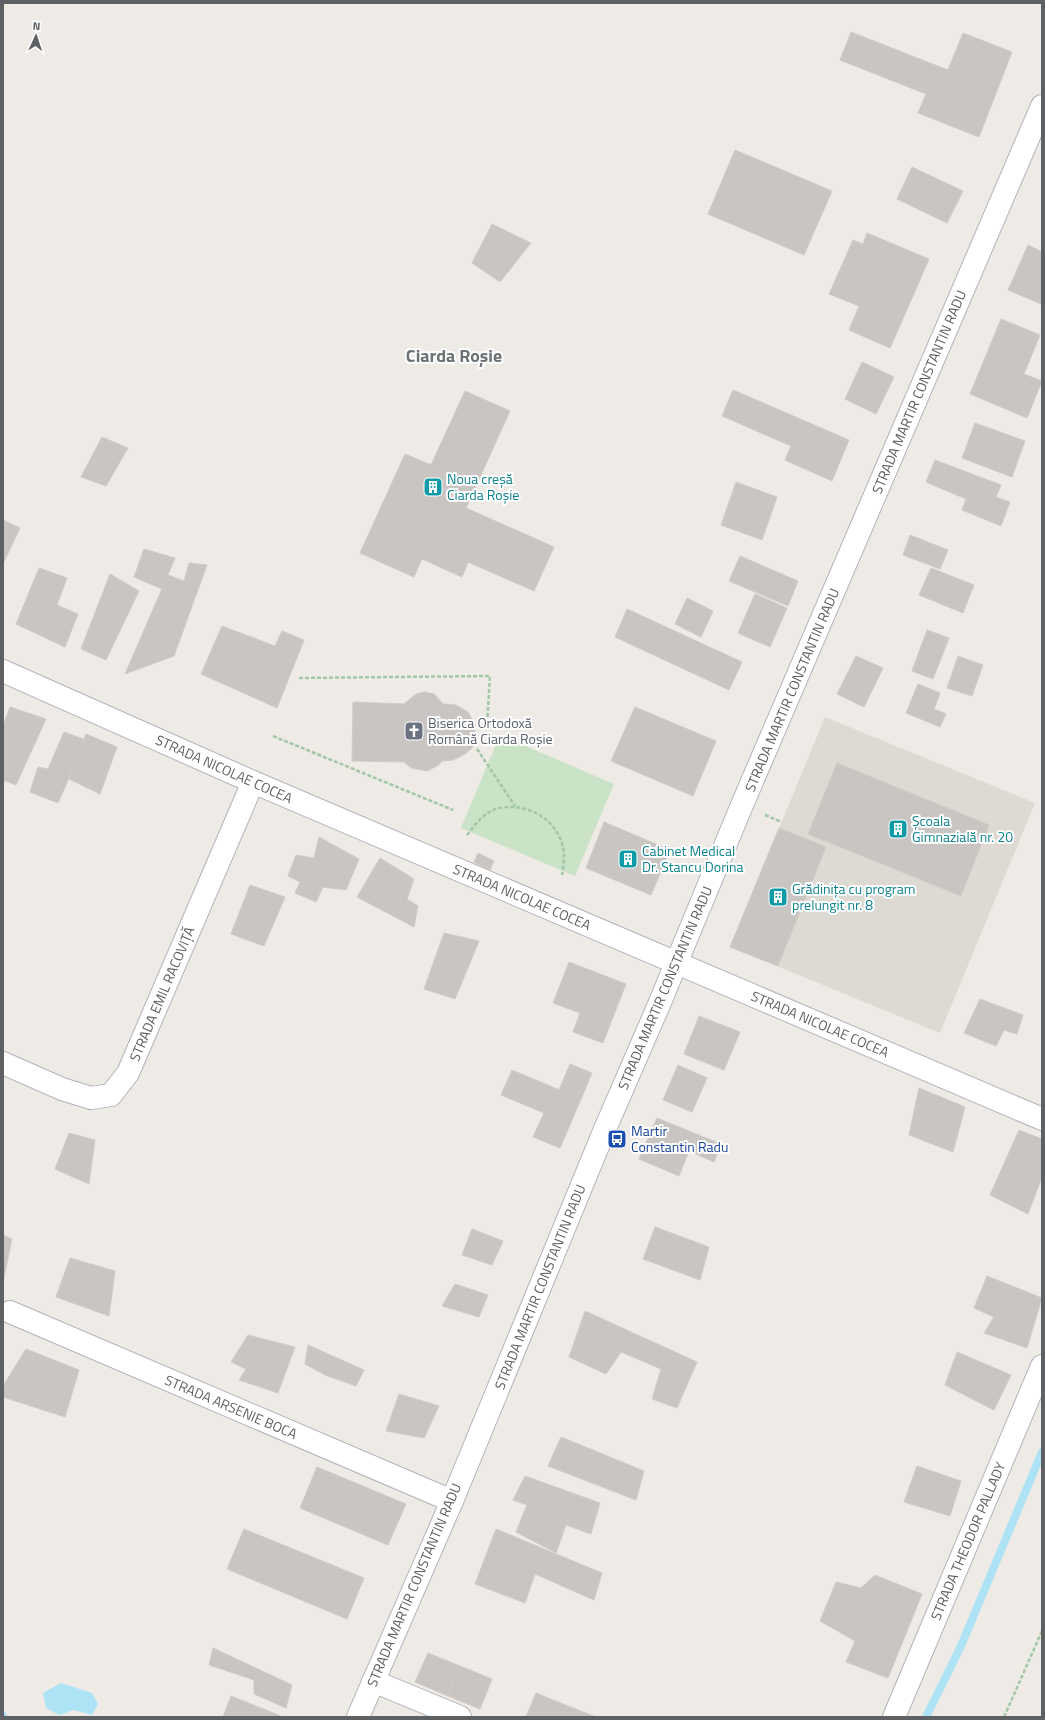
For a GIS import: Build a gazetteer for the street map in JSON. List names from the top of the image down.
{
  "streets": {
    "street": [
      "STRADA MARTIR CONSTANTIN RADU",
      "STRADA NICOLAE COCEA",
      "STRADA EMIL RACOVIȚĂ",
      "STRADA ARSENIE BOCA",
      "STRADA THEODOR PALLADY"
    ]
  },
  "crossings": [
    ["STRADA MARTIR CONSTANTIN RADU", "STRADA NICOLAE COCEA"],
    ["STRADA MARTIR CONSTANTIN RADU", "STRADA ARSENIE BOCA"],
    ["STRADA NICOLAE COCEA", "STRADA EMIL RACOVIȚĂ"]
  ],
  "districts": ["Ciarda Roșie"],
  "places": {
    "building": [
      "Noua creșă Ciarda Roșie",
      "Școala Gimnazială nr. 20",
      "Cabinet Medical Dr. Stancu Dorina",
      "Grădinița cu program prelungit nr. 8"
    ],
    "church": ["Biserica Ortodoxă Română Ciarda Roșie"],
    "bus stop": ["Martir Constantin Radu"]
  },
  "north": "top"
}
